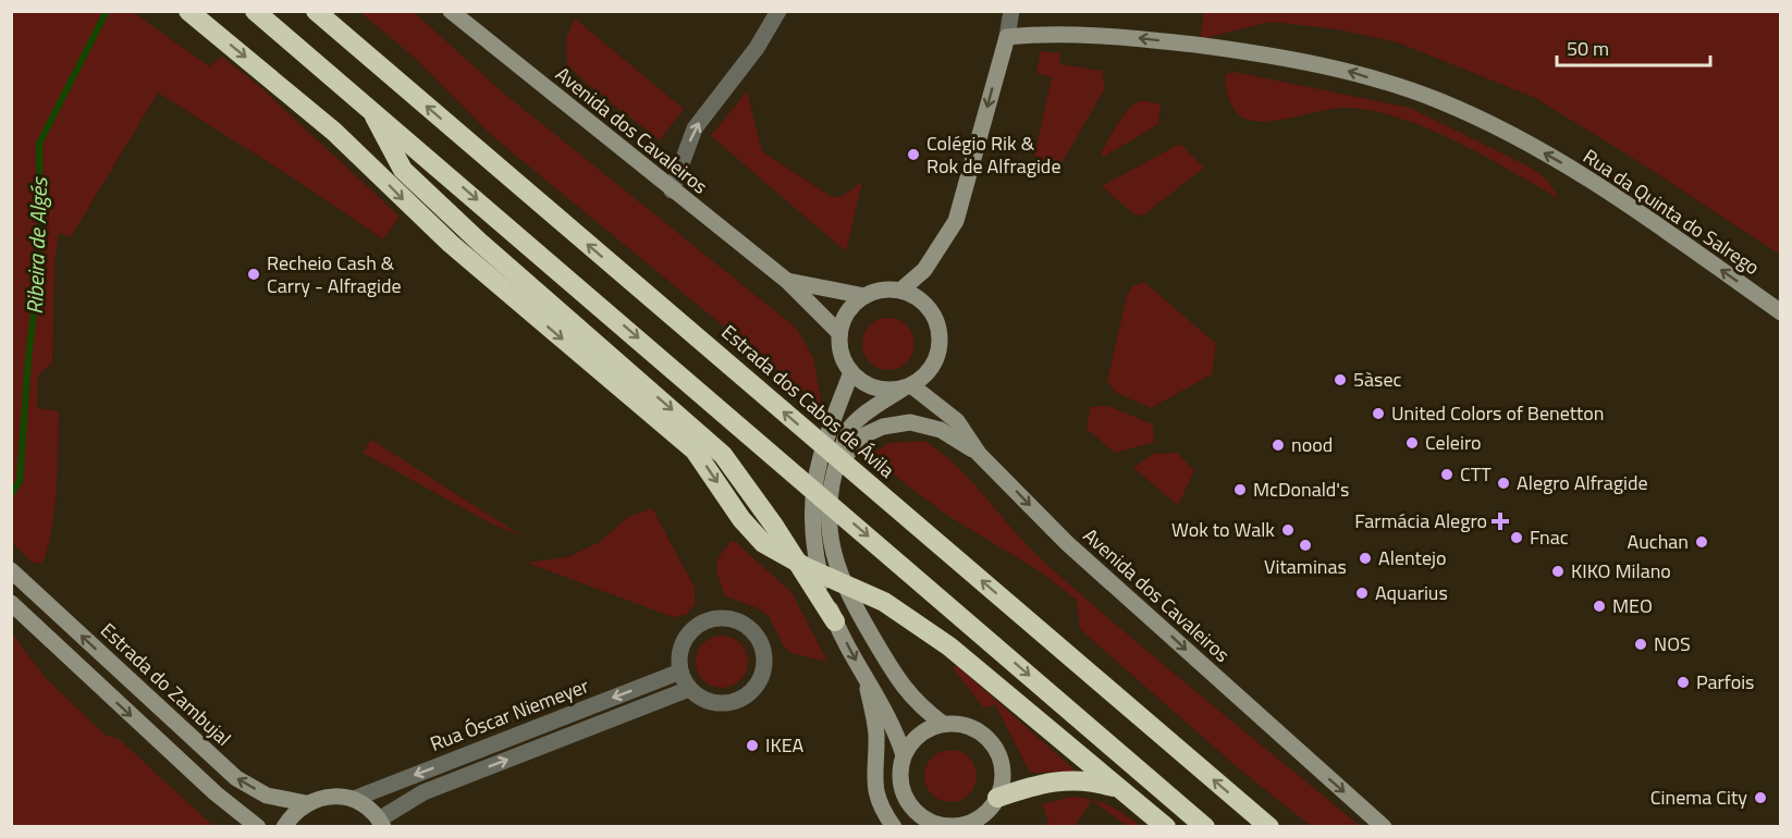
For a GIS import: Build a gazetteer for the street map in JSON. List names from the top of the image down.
{
  "streets": {
    "highway": ["Estrada dos Cabos de Ávila"],
    "street": [
      "Avenida dos Cavaleiros",
      "Rua da Quinta do Salrego",
      "Estrada do Zambujal",
      "Rua Óscar Niemeyer"
    ]
  },
  "one_way": ["Avenida dos Cavaleiros", "Rua da Quinta do Salrego"],
  "water": ["Ribeira de Algés"],
  "places": {
    "other": [
      "Colégio Rik & Rok de Alfragide",
      "Recheio Cash & Carry - Alfragide",
      "5àsec",
      "United Colors of Benetton",
      "Celeiro",
      "nood",
      "CTT",
      "Alegro Alfragide",
      "McDonald's",
      "Wok to Walk",
      "Fnac",
      "Auchan",
      "Vitaminas",
      "Alentejo",
      "KIKO Milano",
      "Aquarius",
      "MEO",
      "NOS",
      "Parfois",
      "IKEA",
      "Cinema City"
    ],
    "health": ["Farmácia Alegro"]
  },
  "scale_bar": "50 m"
}
